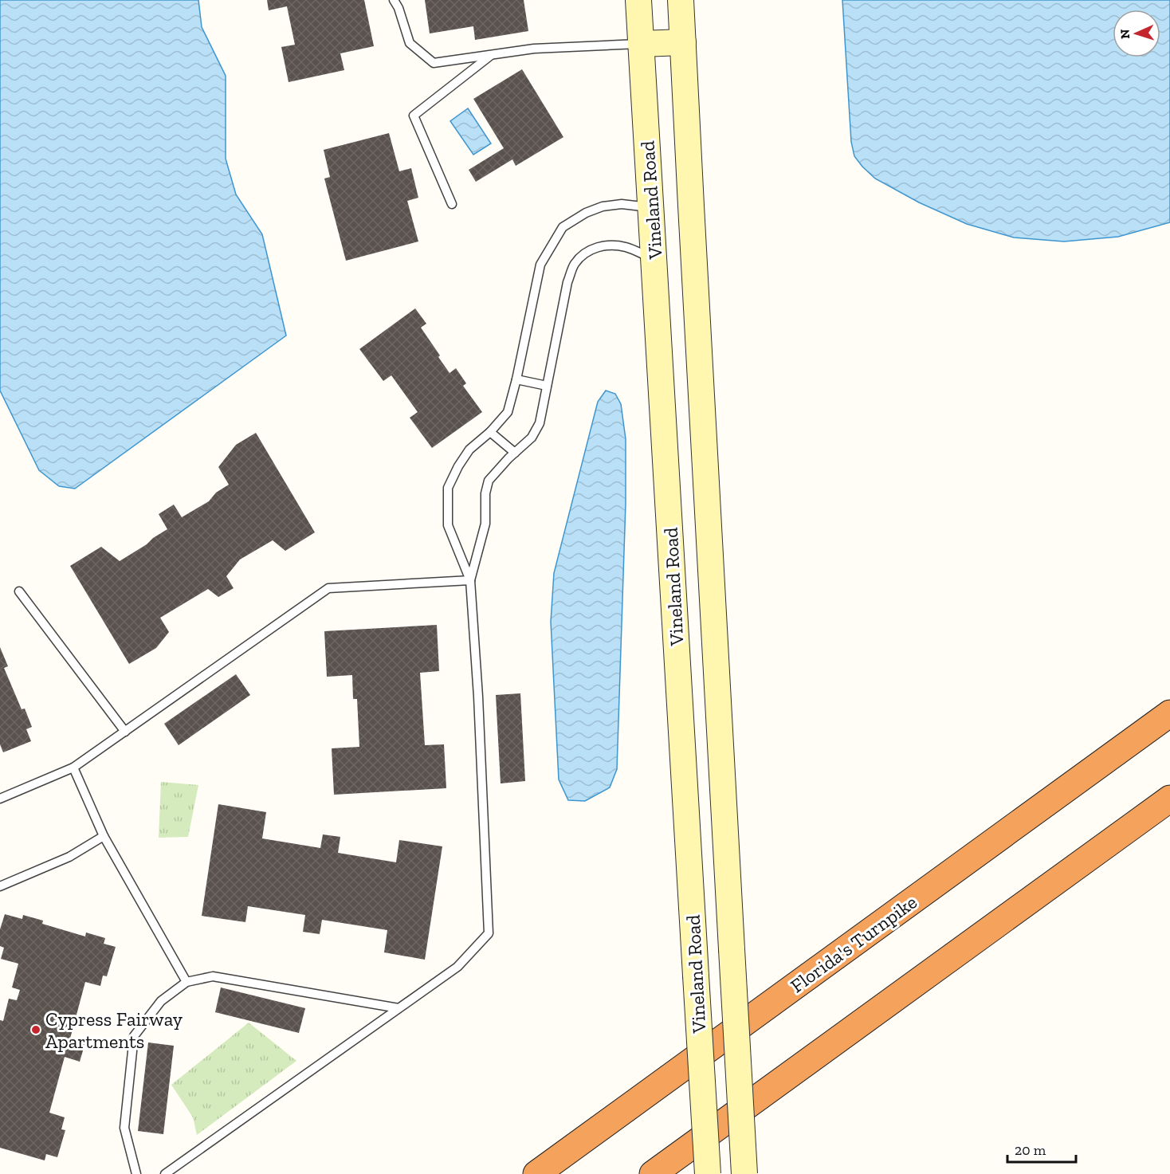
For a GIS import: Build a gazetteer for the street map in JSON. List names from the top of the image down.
{
  "streets": {
    "highway": ["Florida's Turnpike"],
    "street": ["Vineland Road"]
  },
  "places": ["Cypress Fairway Apartments"],
  "scale_bar": "20 m",
  "north": "left"
}
